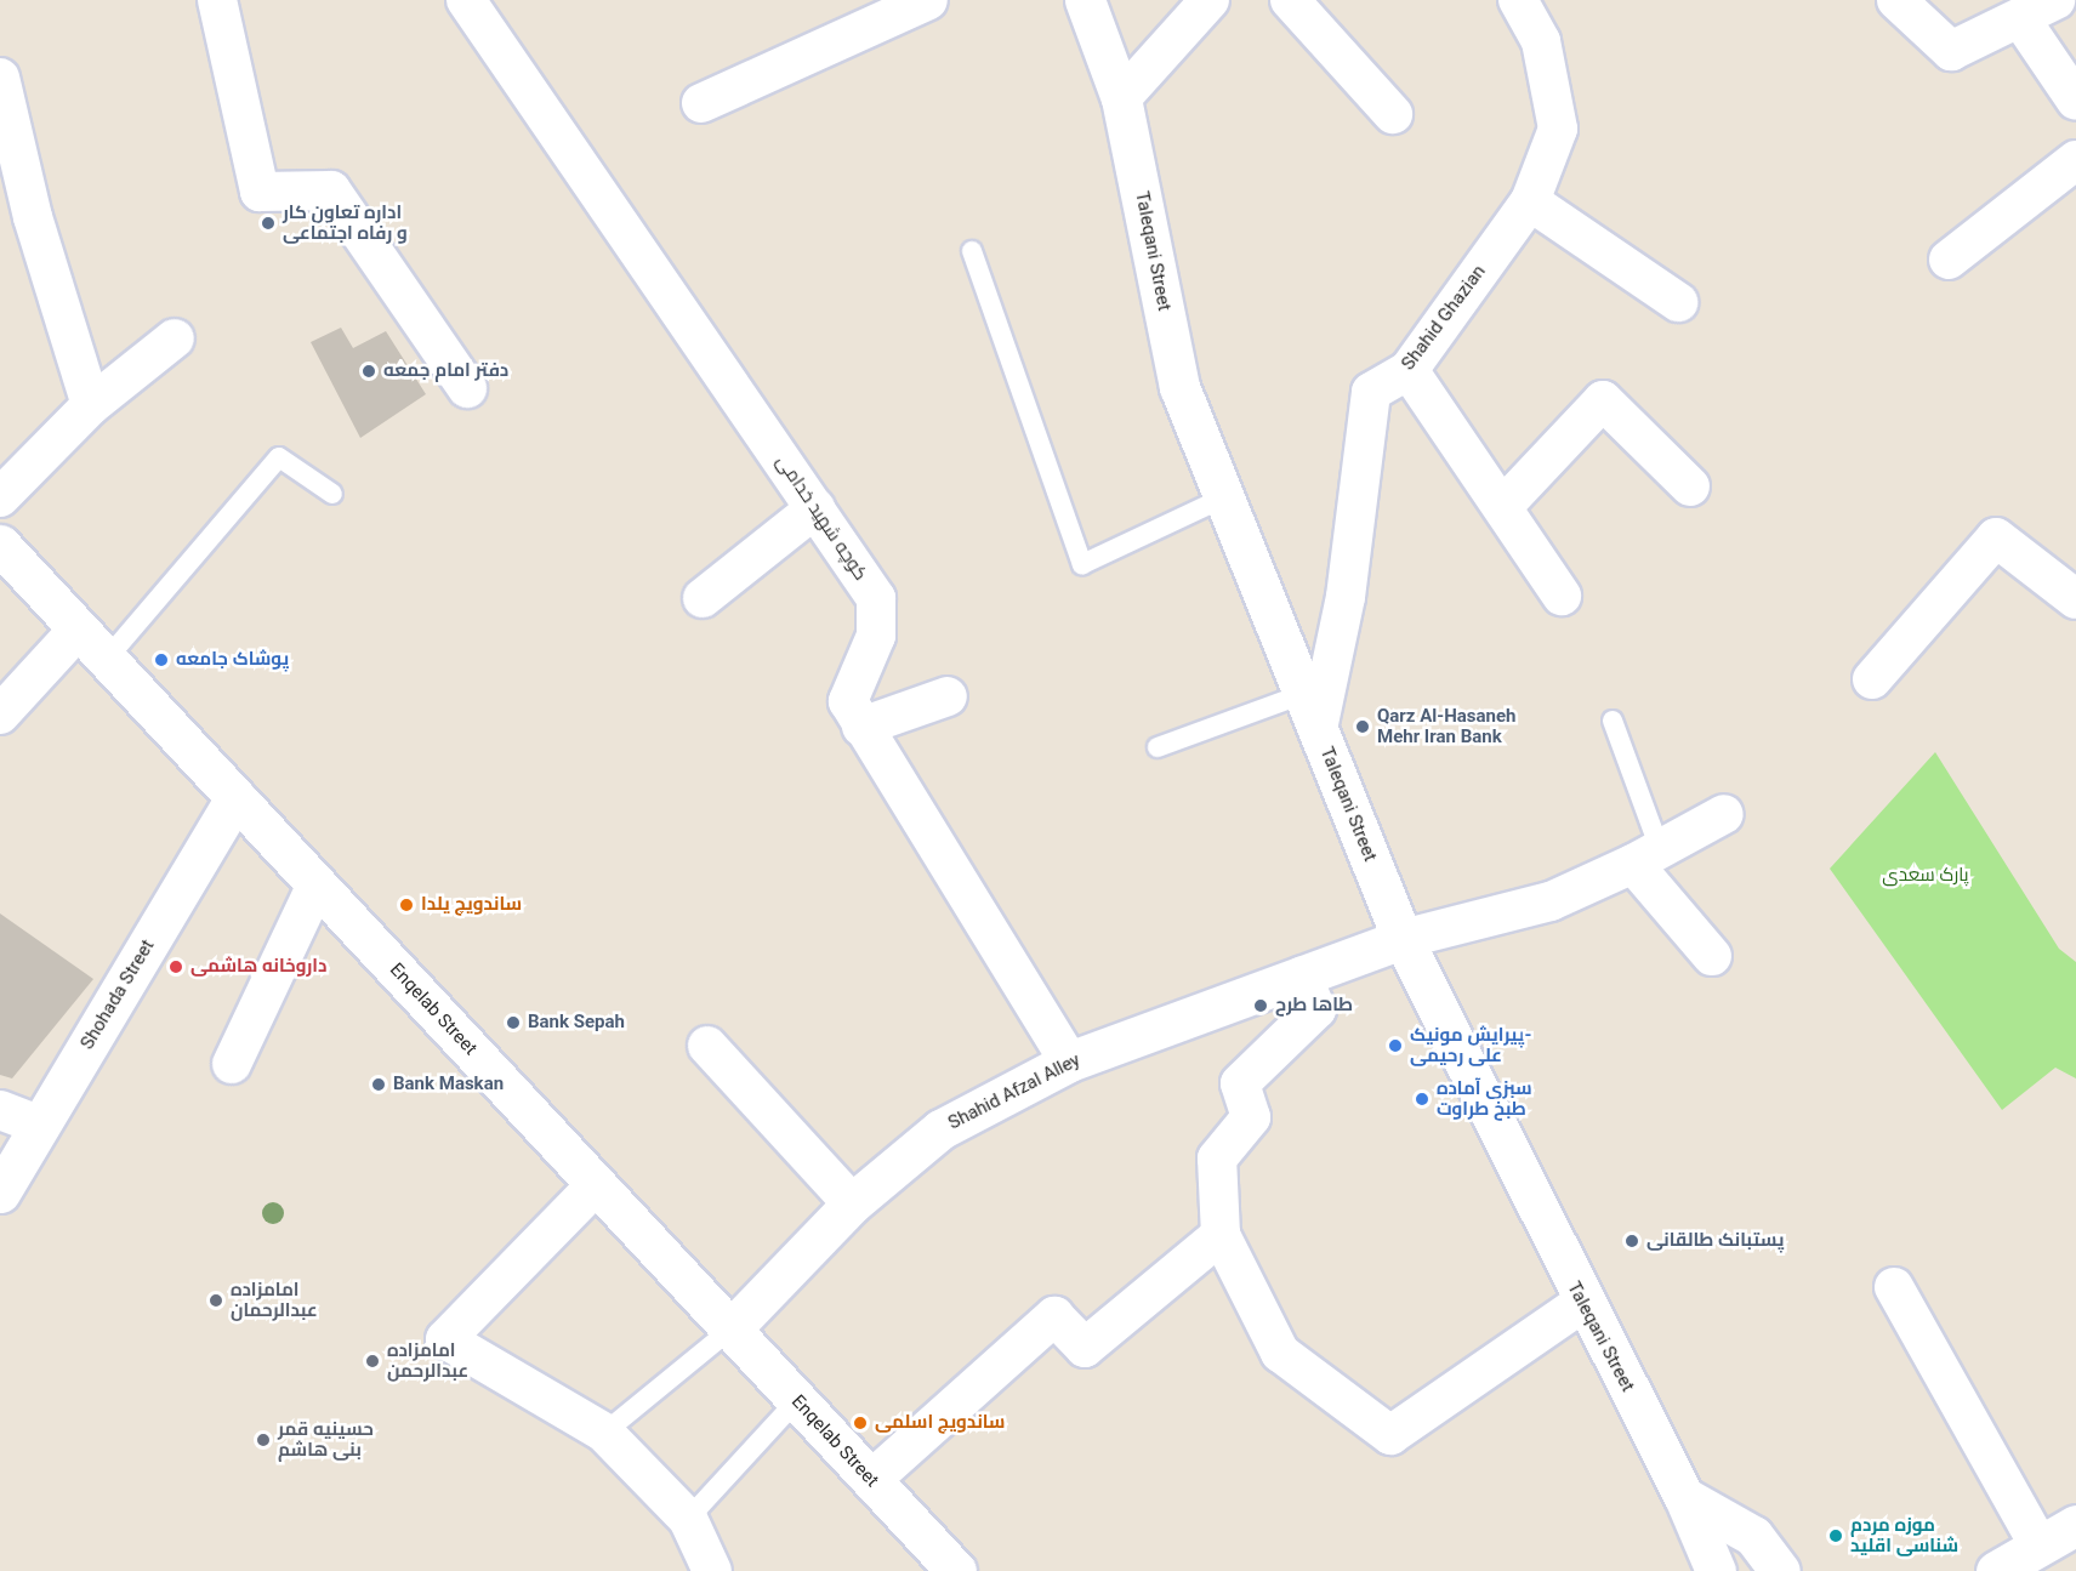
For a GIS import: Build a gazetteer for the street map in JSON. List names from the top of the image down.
{
  "streets": {
    "main road": [
      "Taleqani Street",
      "Shohada Street",
      "Enqelab Street",
      "Shahid Afzal Alley"
    ],
    "street": ["Shahid Ghazian", "کوچه شهید خدامی"]
  },
  "crossings": [
    ["Taleqani Street", "Shahid Ghazian"],
    ["Taleqani Street", "Shahid Afzal Alley"],
    ["کوچه شهید خدامی", "Shahid Afzal Alley"],
    ["Shohada Street", "Enqelab Street"],
    ["Enqelab Street", "Shahid Afzal Alley"]
  ],
  "parks": ["پارک سعدی"],
  "places": [
    "اداره تعاون کار و رفاه اجتماعی",
    "دفتر امام جمعه",
    "پوشاک جامعه",
    "Qarz Al-Hasaneh Mehr Iran Bank",
    "ساندویچ یلدا",
    "داروخانه هاشمی",
    "طاها طرح",
    "Bank Sepah",
    "پیرایش مونیک- علی رحیمی",
    "Bank Maskan",
    "سبزی آماده طبخ طراوت",
    "پستبانک طالقانی",
    "امامزاده عبدالرحمان",
    "امامزاده عبدالرحمن",
    "ساندویچ اسلمی",
    "حسینیه قمر بنی هاشم",
    "موزه مردم شناسی اقلید"
  ]
}
